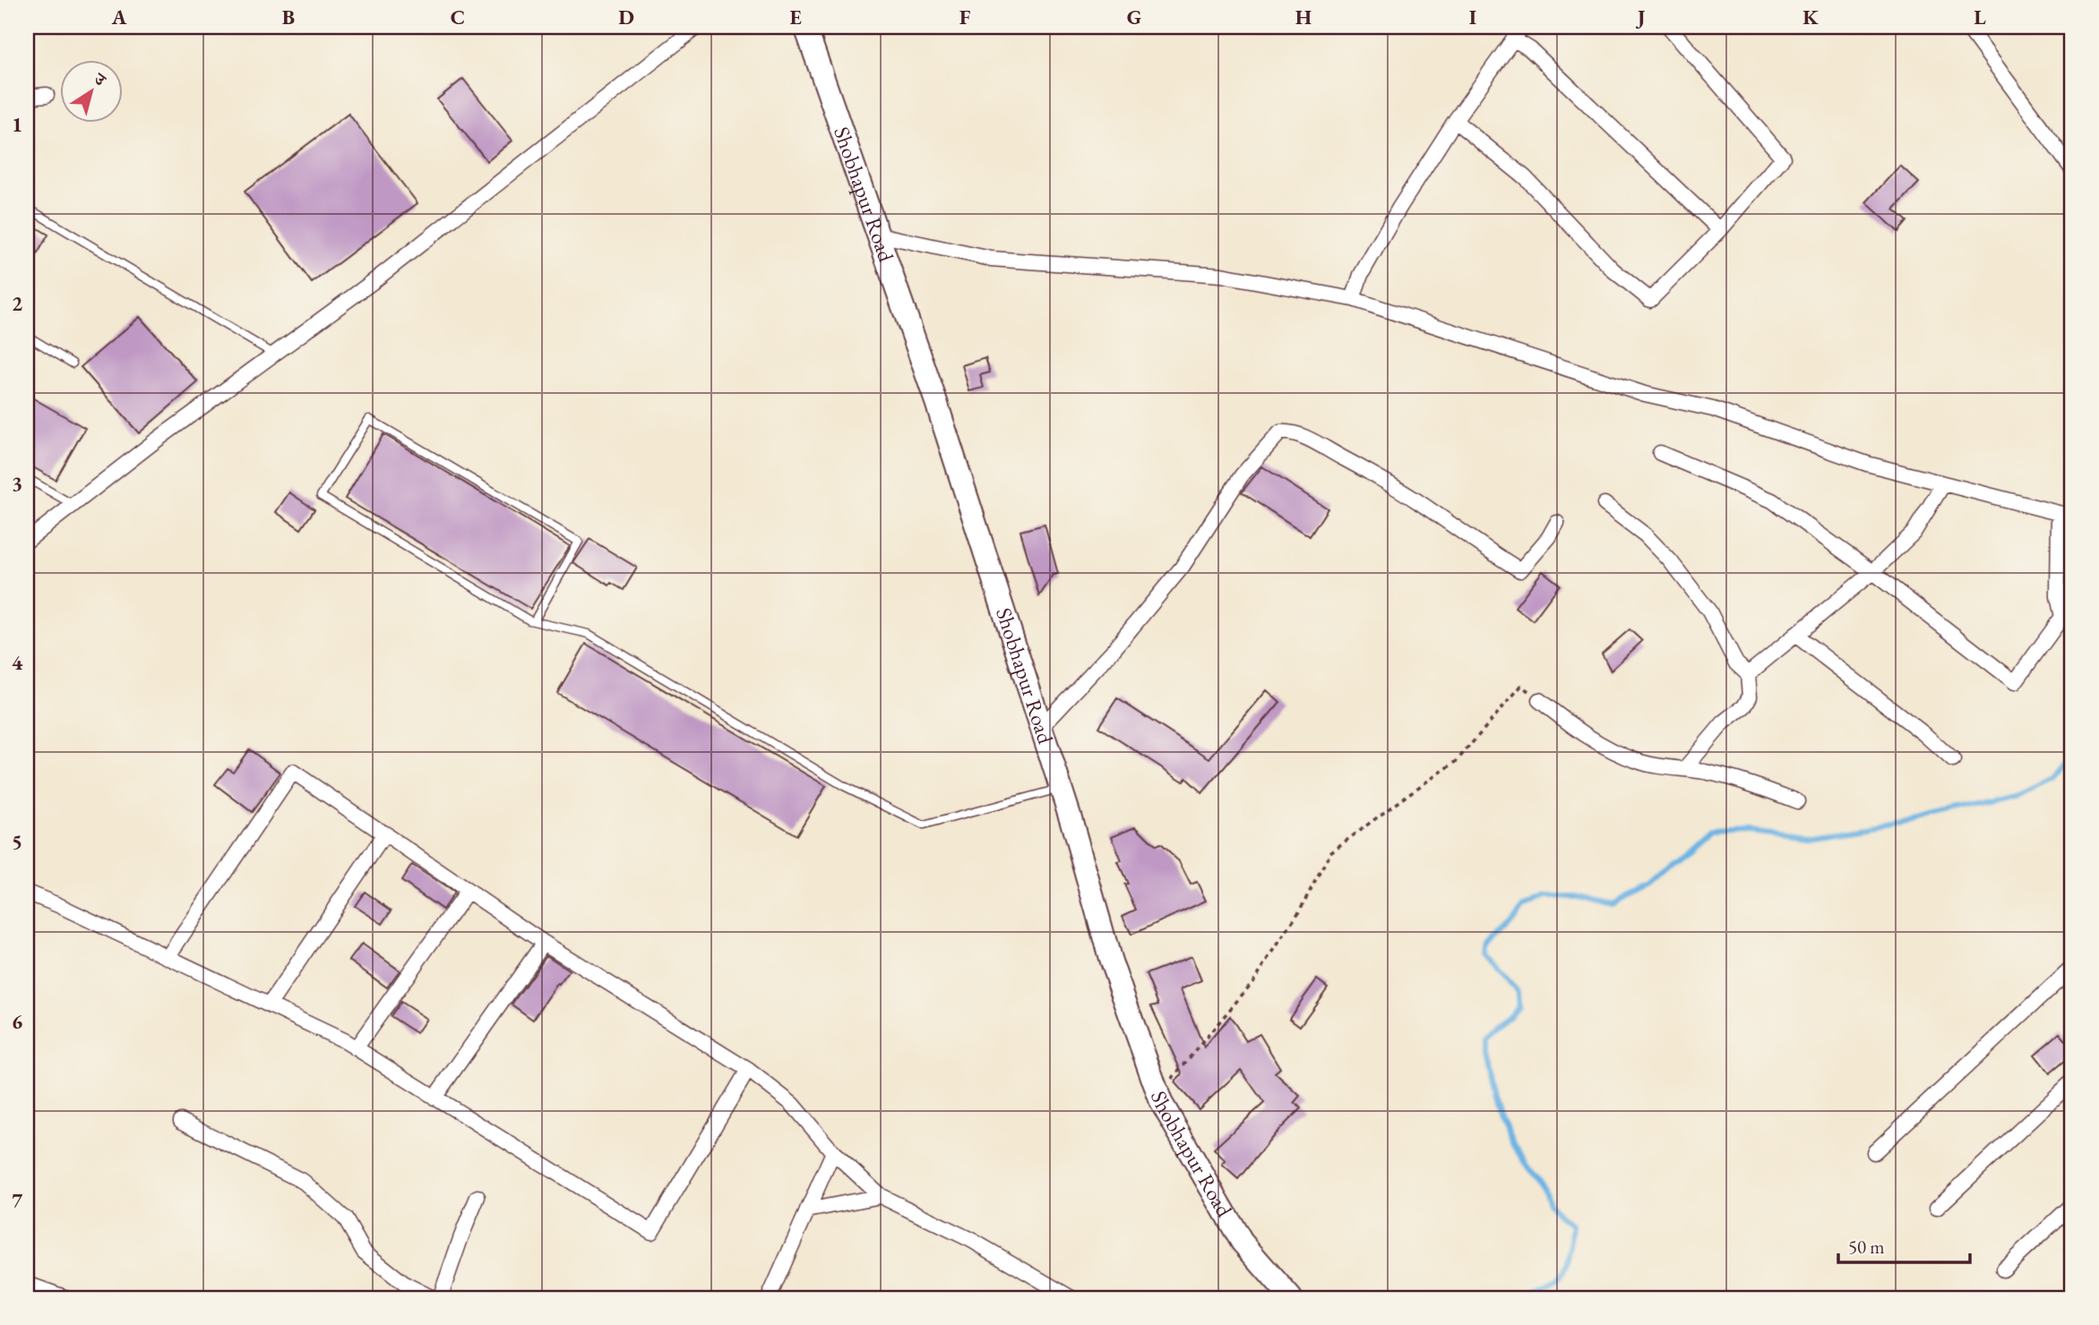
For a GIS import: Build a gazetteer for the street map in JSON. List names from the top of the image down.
{
  "streets": {
    "main road": ["Shobhapur Road"]
  },
  "scale_bar": "50 m",
  "north": "top right",
  "grid": {
    "columns": [
      "A",
      "B",
      "C",
      "D",
      "E",
      "F",
      "G",
      "H",
      "I",
      "J",
      "K",
      "L"
    ],
    "rows": [
      "1",
      "2",
      "3",
      "4",
      "5",
      "6",
      "7"
    ]
  }
}
